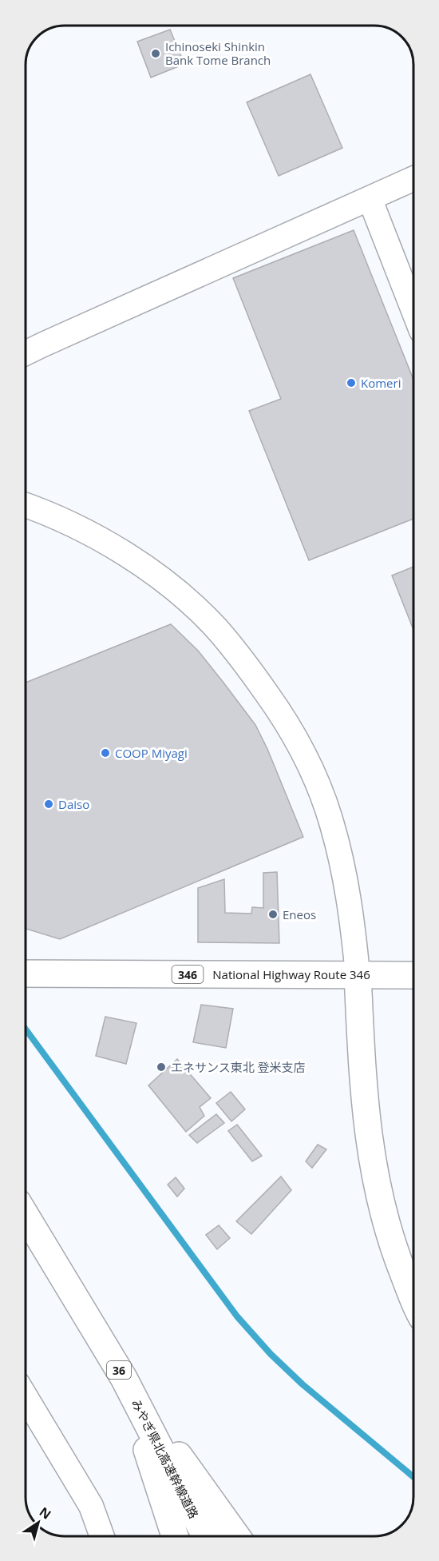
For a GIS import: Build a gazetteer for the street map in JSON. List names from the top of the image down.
{
  "streets": {
    "main road": [
      "346",
      "National Highway Route 346",
      "36",
      "みやぎ県北高速幹線道路"
    ]
  },
  "places": [
    "Ichinoseki Shinkin Bank Tome Branch",
    "Komeri",
    "COOP Miyagi",
    "Daiso",
    "Eneos",
    "エネサンス東北 登米支店"
  ],
  "north": "top right"
}
